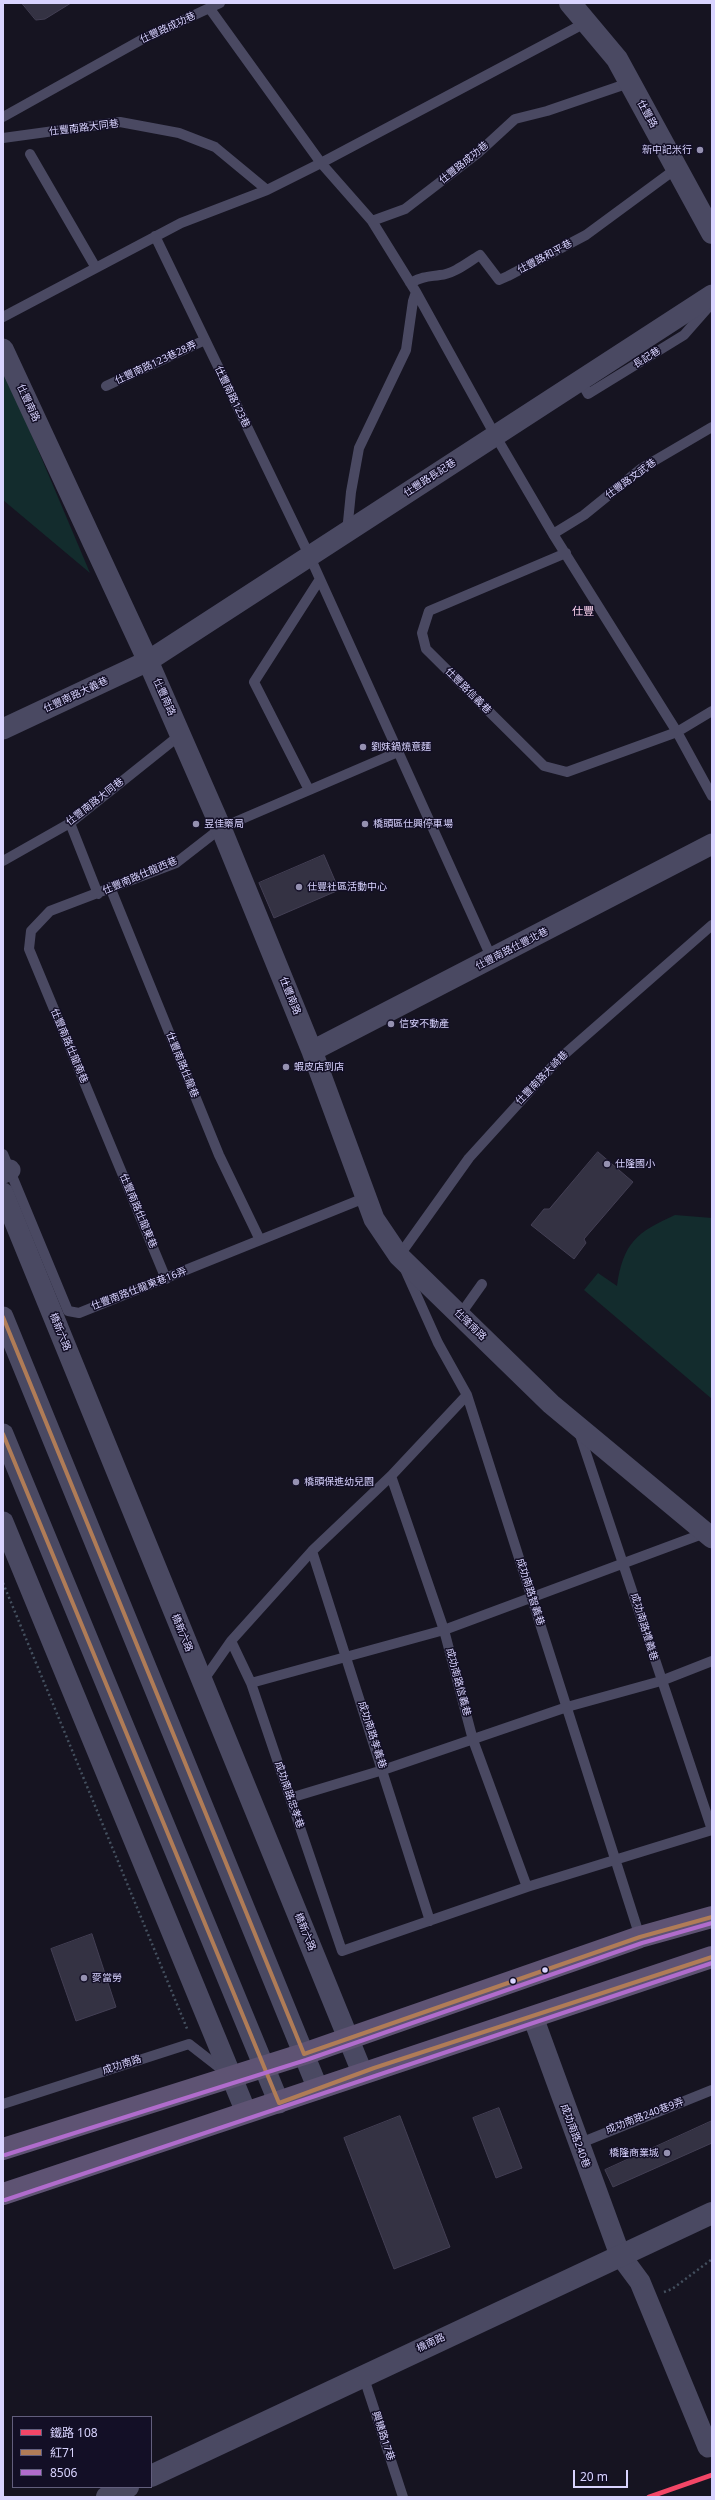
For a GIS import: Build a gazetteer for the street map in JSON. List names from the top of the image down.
{
  "streets": {
    "street": [
      "仕豐路",
      "仕豐南路",
      "仕豐路長記巷",
      "仕豐南路大義巷",
      "仕豐南路仕豐北巷",
      "仕隆南路",
      "橋新六路",
      "成功南路240巷",
      "橋南路"
    ],
    "lane": [
      "仕豐路成功巷",
      "仕豐南路大同巷",
      "仕豐路和平巷",
      "長記巷",
      "仕豐南路123巷28弄",
      "仕豐南路123巷",
      "仕豐路文武巷",
      "仕豐路信義巷",
      "仕豐南路仕龍西巷",
      "仕豐南路仕龍南巷",
      "仕豐南路仕龍巷",
      "仕豐南路大崎巷",
      "仕豐南路仕龍東巷",
      "仕豐南路仕龍東巷16弄",
      "成功南路智義巷",
      "成功南路禮義巷",
      "成功南路信義巷",
      "成功南路孝義巷",
      "成功南路忠孝巷",
      "成功南路",
      "成功南路240巷9弄",
      "興糖路17巷"
    ]
  },
  "crossings": [
    ["仕豐路成功巷", "仕豐路"],
    ["仕豐路", "仕豐路和平巷"],
    ["仕豐南路大同巷", "仕豐南路"],
    ["長記巷", "仕豐路長記巷"],
    ["仕豐南路123巷28弄", "仕豐南路123巷"],
    ["仕豐南路123巷", "仕豐路長記巷"],
    ["仕豐南路", "仕豐路長記巷"],
    ["仕豐南路", "仕豐南路大義巷"],
    ["仕豐南路", "仕豐南路仕龍西巷"],
    ["仕豐南路", "仕豐南路仕豐北巷"],
    ["仕豐南路", "仕隆南路"],
    ["仕豐路長記巷", "仕豐南路大義巷"],
    ["仕豐南路仕龍西巷", "仕豐南路仕龍南巷"],
    ["仕豐南路仕龍西巷", "仕豐南路仕龍巷"],
    ["仕豐南路仕豐北巷", "仕隆南路"],
    ["仕豐南路仕龍南巷", "仕豐南路仕龍東巷"],
    ["仕豐南路仕龍巷", "仕豐南路仕龍東巷16弄"],
    ["仕豐南路大崎巷", "仕隆南路"],
    ["仕豐南路大崎巷", "成功南路智義巷"],
    ["仕豐南路仕龍東巷", "仕豐南路仕龍東巷16弄"],
    ["仕豐南路仕龍東巷16弄", "仕隆南路"],
    ["仕豐南路仕龍東巷16弄", "橋新六路"],
    ["仕隆南路", "成功南路智義巷"],
    ["仕隆南路", "成功南路禮義巷"],
    ["成功南路孝義巷", "成功南路忠孝巷"],
    ["成功南路240巷9弄", "成功南路240巷"],
    ["成功南路240巷", "橋南路"],
    ["橋南路", "興糖路17巷"]
  ],
  "districts": ["仕豐"],
  "places": [
    "新中記米行",
    "劉妹鍋燒意麵",
    "昱佳藥局",
    "橋頭區仕興停車場",
    "仕豐社區活動中心",
    "信安不動產",
    "蝦皮店到店",
    "仕隆國小",
    "橋頭保進幼兒園",
    "麥當勞",
    "橋隆商業城"
  ],
  "lines": ["transit line 紅71", "transit line 8506", "rail line 108"],
  "legend": ["鐵路 108", "紅71", "8506"],
  "scale_bar": "20 m"
}
